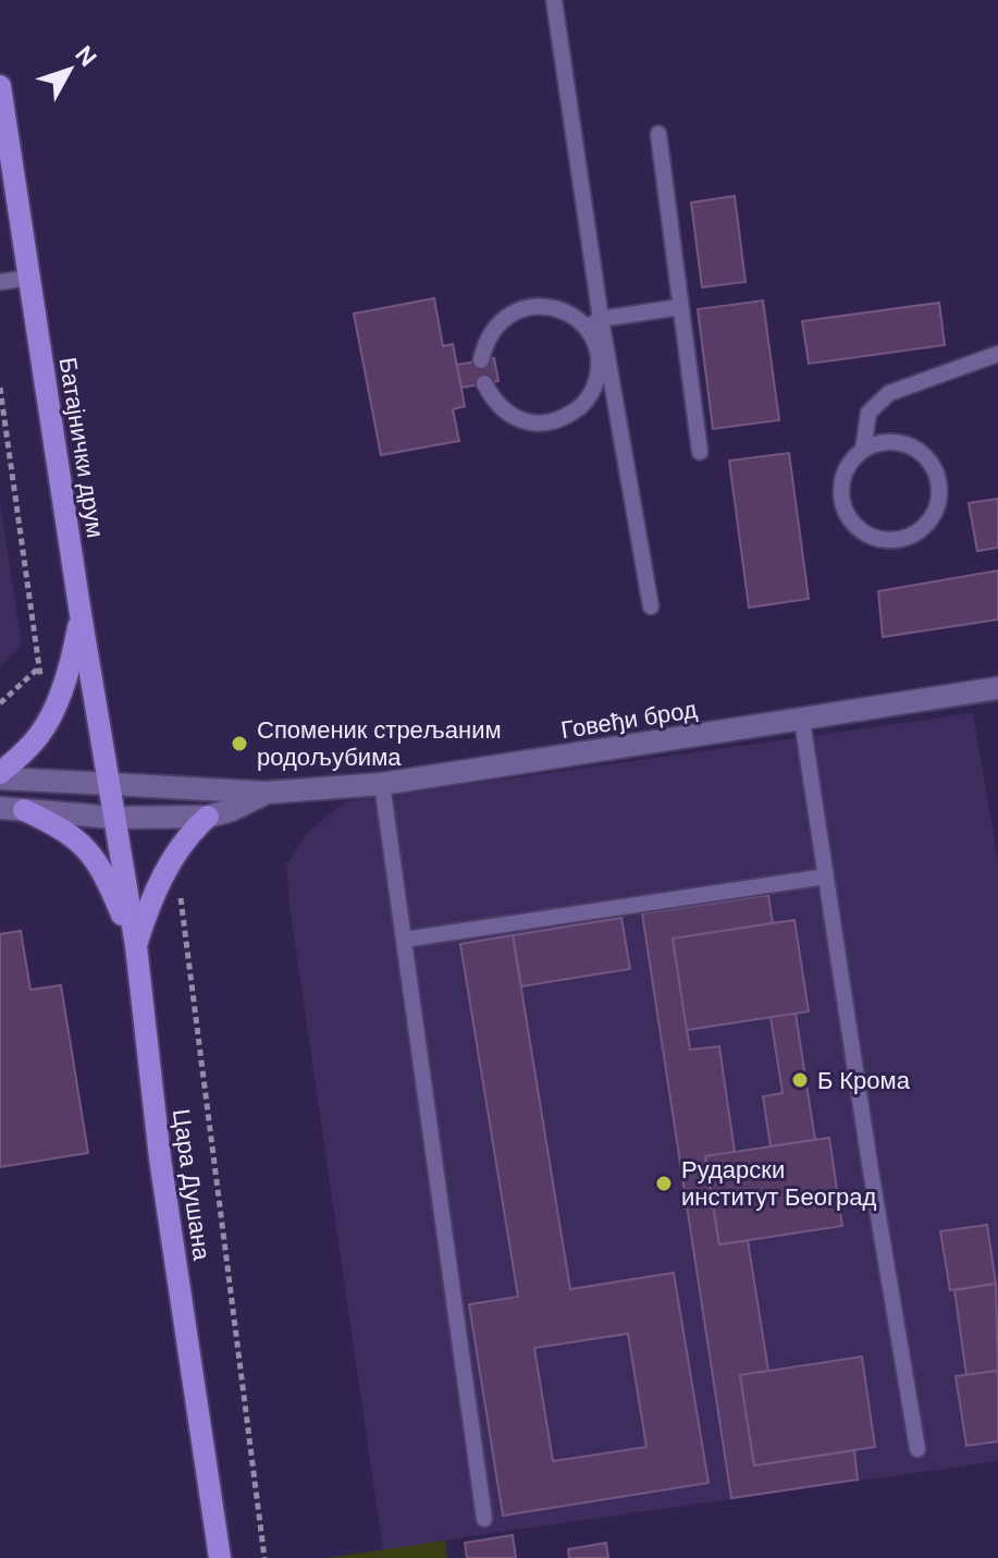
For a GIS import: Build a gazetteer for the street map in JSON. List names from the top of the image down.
{
  "streets": {
    "main road": ["Батајнички друм", "Цара Душана"],
    "street": ["Говеђи брод"]
  },
  "crossings": [
    ["Батајнички друм", "Цара Душана"]
  ],
  "places": ["Споменик стрељаним родољубима", "Б Крома", "Рударски институт Београд"],
  "north": "top right"
}
